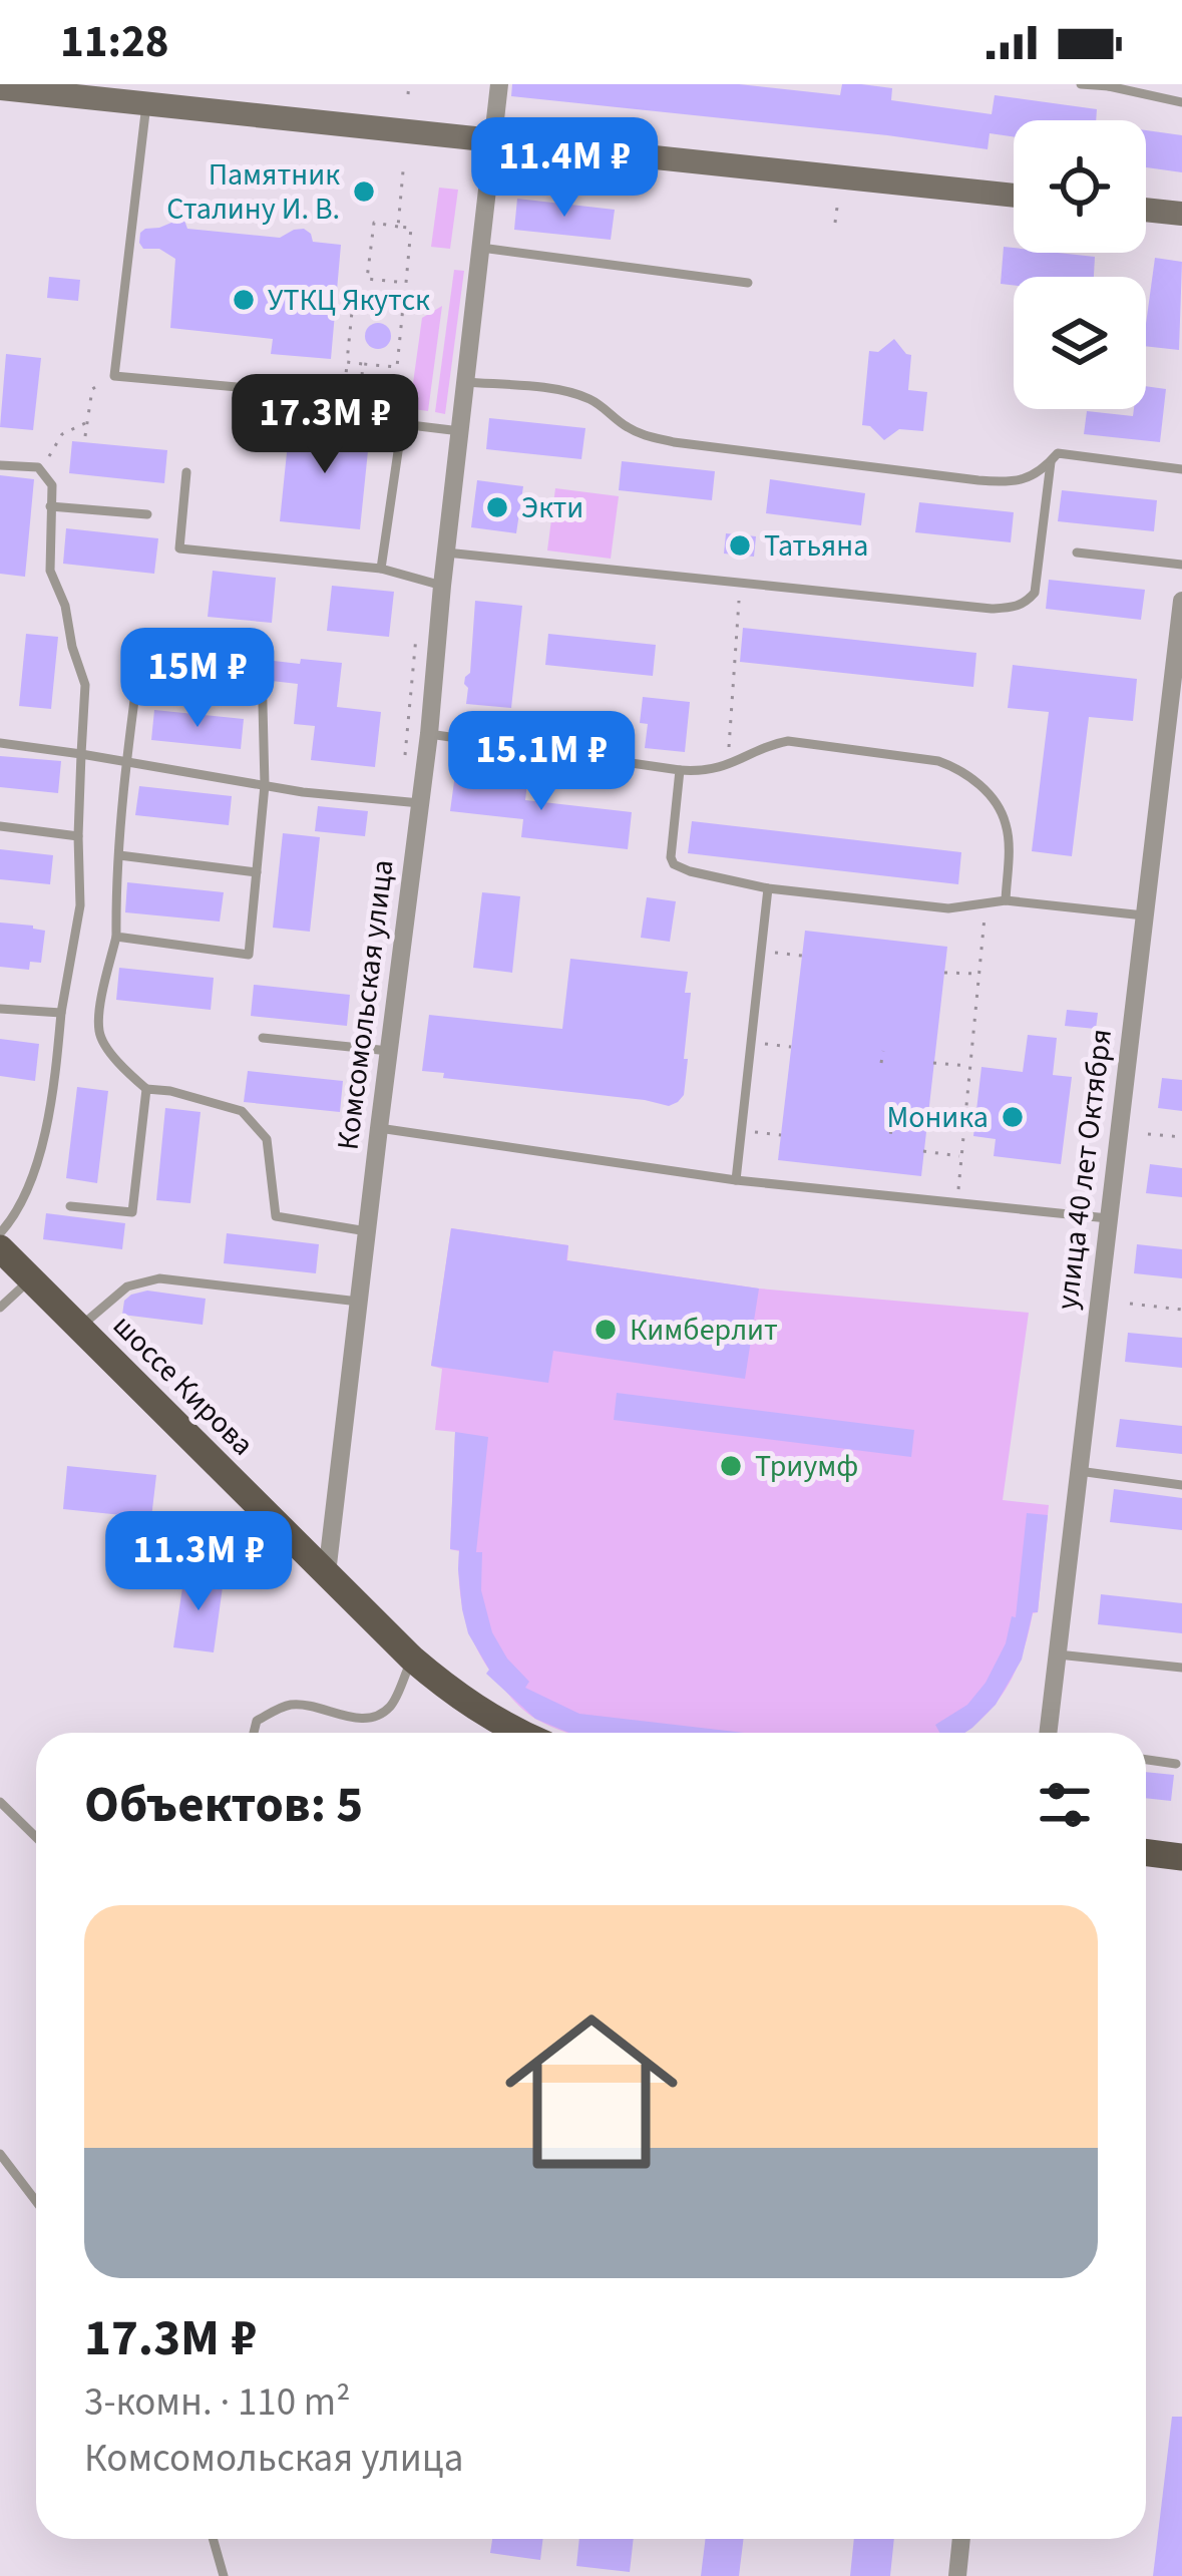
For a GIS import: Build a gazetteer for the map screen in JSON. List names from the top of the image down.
{
  "streets": {
    "main road": ["шоссе Кирова"],
    "street": ["Комсомольская улица", "улица 40 лет Октября"]
  },
  "crossings": [
    ["Комсомольская улица", "шоссе Кирова"]
  ],
  "places": [
    "Памятник Сталину И. В.",
    "УТКЦ Якутск",
    "Экти",
    "Татьяна",
    "Моника",
    "Кимберлит",
    "Триумф"
  ],
  "page": {
    "status": "11:28",
    "price": [
      "11.4M ₽",
      "17.3M ₽",
      "15M ₽",
      "15.1M ₽",
      "11.3M ₽"
    ],
    "heading": "Объектов: 5",
    "list": [
      {
        "name": "17.3M ₽",
        "note": "3-комн. · 110 m² · Комсомольская улица"
      }
    ]
  }
}
